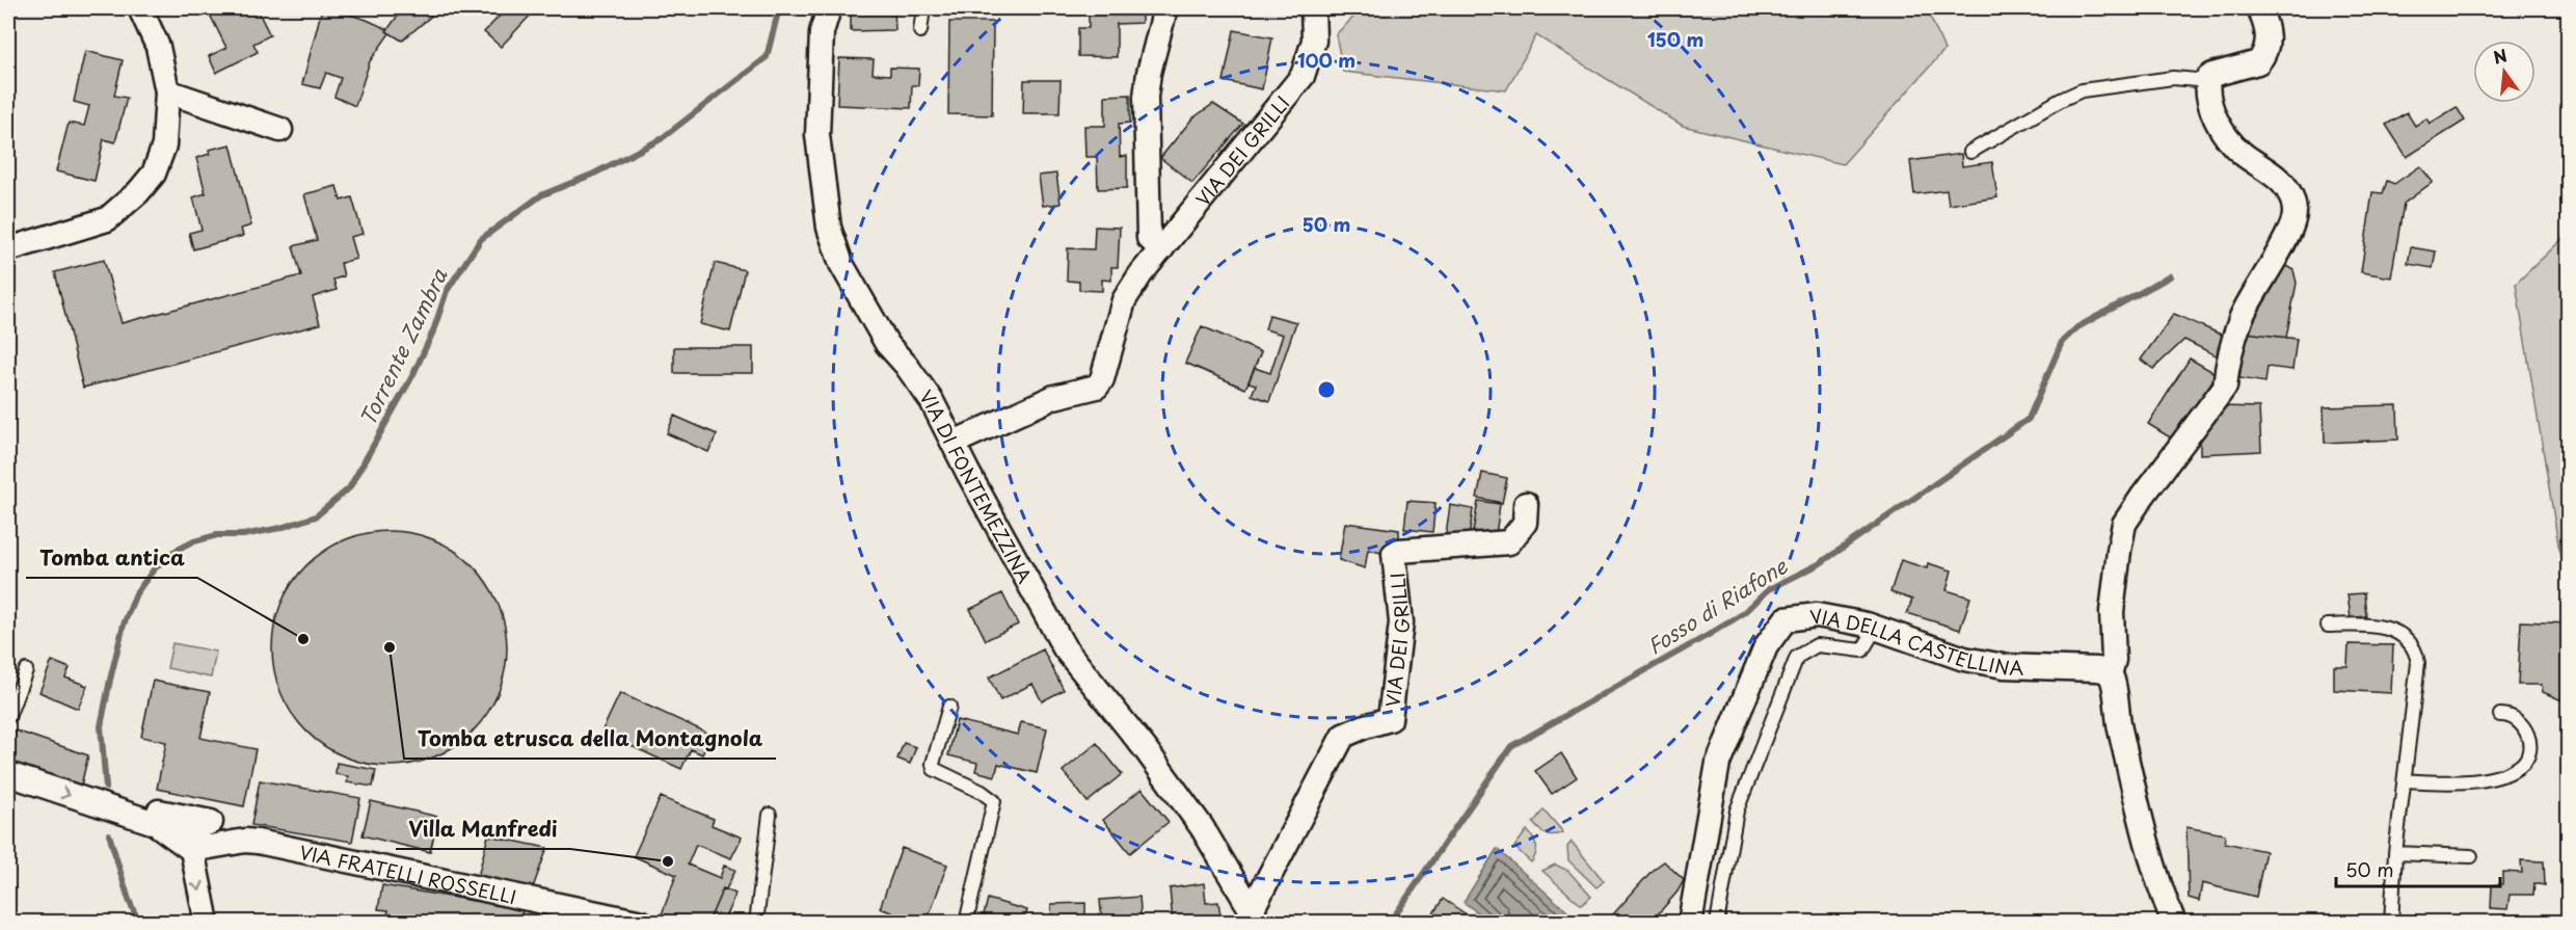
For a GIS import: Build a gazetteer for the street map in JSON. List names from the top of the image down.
{
  "streets": {
    "street": [
      "VIA DEI GRILLI",
      "VIA DI FONTEMEZZINA",
      "VIA DELLA CASTELLINA",
      "VIA FRATELLI ROSSELLI"
    ]
  },
  "crossings": [
    ["VIA DEI GRILLI", "VIA DI FONTEMEZZINA"]
  ],
  "water": ["Torrente Zambra", "Fosso di Riafone"],
  "places": ["Tomba antica", "Tomba etrusca della Montagnola", "Villa Manfredi"],
  "scale_bar": "50 m",
  "north": "top",
  "rings": ["150 m", "100 m", "50 m"]
}
